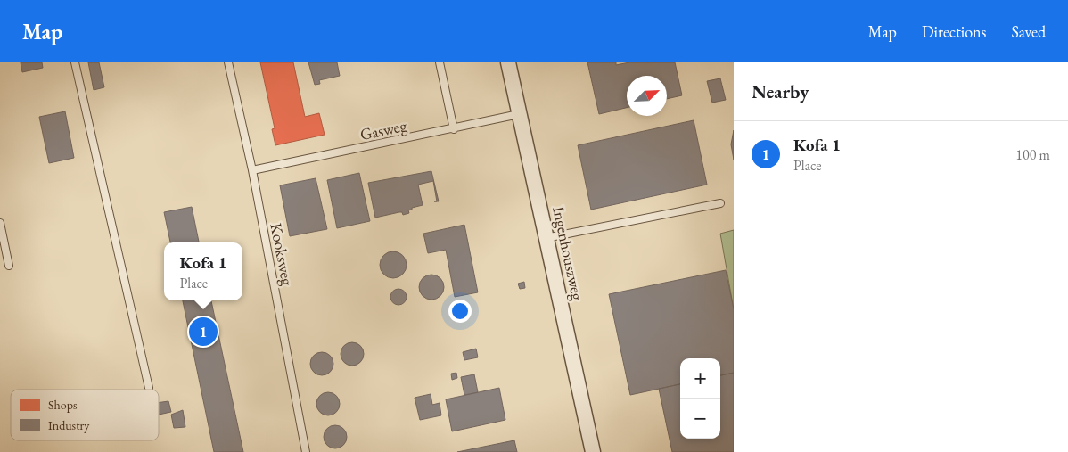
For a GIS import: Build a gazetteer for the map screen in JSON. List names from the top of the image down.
{
  "streets": {
    "street": ["Ingenhouszweg"],
    "lane": ["Gasweg", "Kooksweg"]
  },
  "crossings": [
    ["Gasweg", "Ingenhouszweg"],
    ["Gasweg", "Kooksweg"]
  ],
  "legend": ["Shops", "Industry"],
  "north": "top right",
  "page": {
    "header": "Map",
    "nav": ["Map", "Directions", "Saved"],
    "heading": "Nearby",
    "list": [
      {
        "mark": "1",
        "name": "Kofa 1",
        "note": "Place",
        "value": "100 m"
      }
    ],
    "popup": ["Kofa 1", "Place"],
    "pins": "1",
    "map_buttons": ["+", "−"]
  }
}
